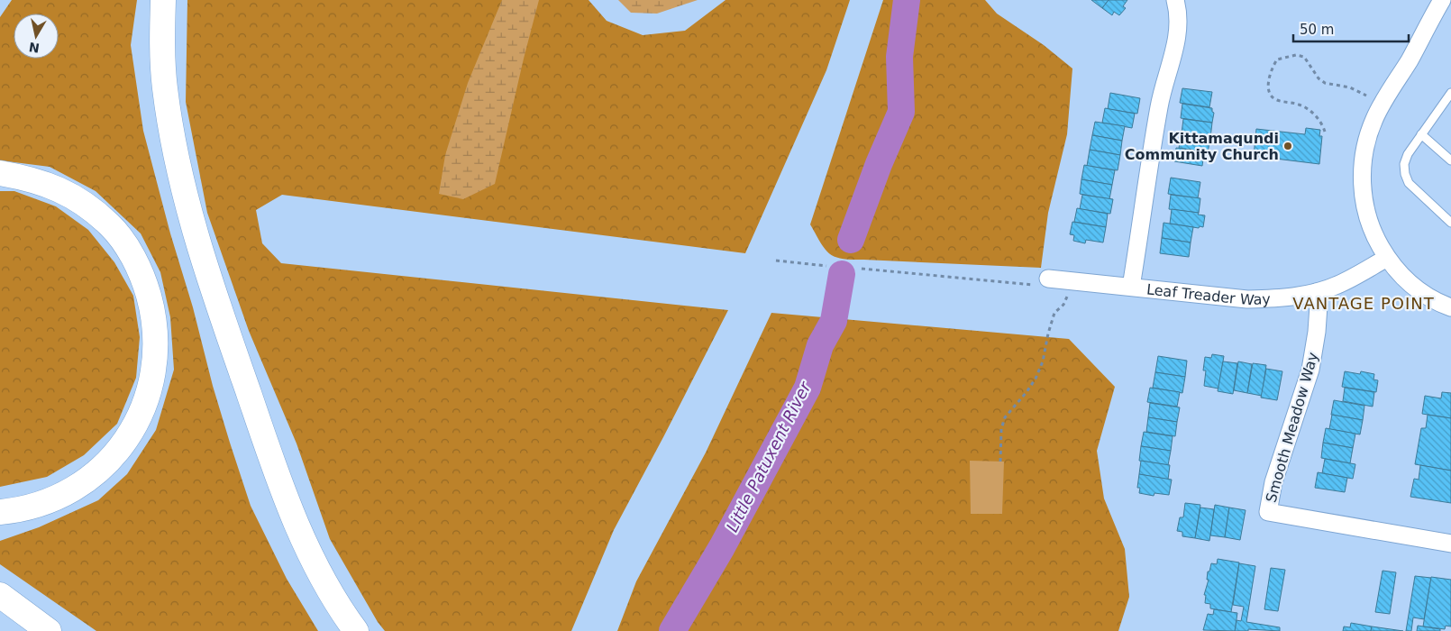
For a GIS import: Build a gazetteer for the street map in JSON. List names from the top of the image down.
{
  "streets": {
    "street": ["Leaf Treader Way", "Smooth Meadow Way"]
  },
  "crossings": [
    ["Leaf Treader Way", "Smooth Meadow Way"]
  ],
  "districts": ["VANTAGE POINT"],
  "water": ["Little Patuxent River"],
  "places": ["Kittamaqundi Community Church"],
  "scale_bar": "50 m",
  "north": "bottom"
}
